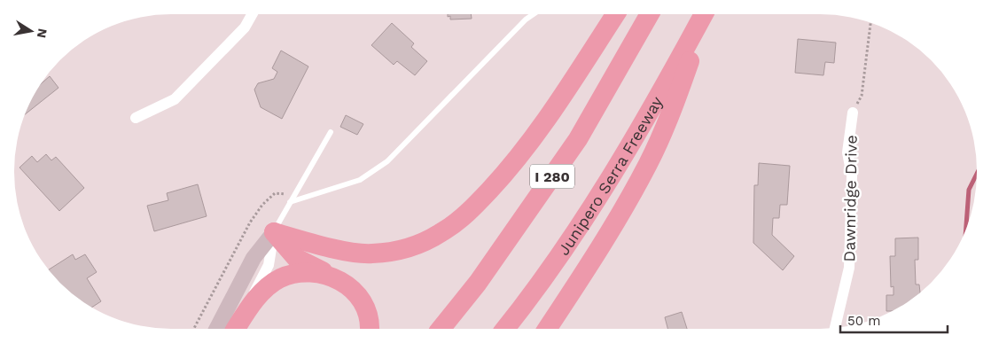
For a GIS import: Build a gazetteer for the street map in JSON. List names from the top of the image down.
{
  "streets": {
    "highway": ["Junipero Serra Freeway", "I 280"],
    "street": ["Dawnridge Drive"]
  },
  "scale_bar": "50 m",
  "north": "right"
}
